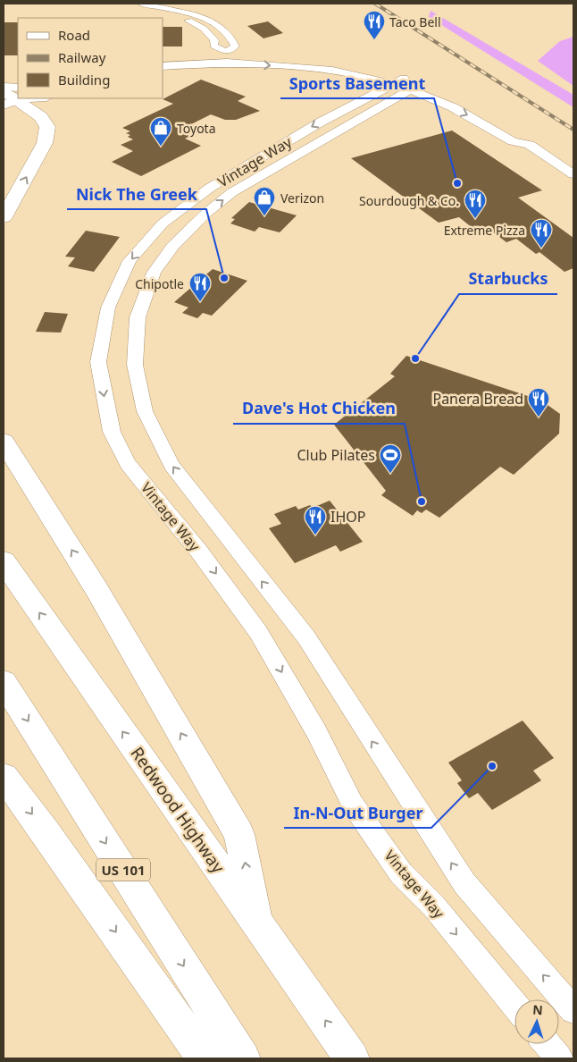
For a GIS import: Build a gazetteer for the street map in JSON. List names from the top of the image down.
{
  "streets": {
    "highway": ["Redwood Highway", "US 101"],
    "street": ["Vintage Way"]
  },
  "places": {
    "restaurant": [
      "Taco Bell",
      "Sourdough & Co.",
      "Extreme Pizza",
      "Chipotle",
      "Panera Bread",
      "IHOP"
    ],
    "shop": ["Toyota", "Verizon"],
    "other": [
      "Sports Basement",
      "Nick The Greek",
      "Starbucks",
      "Dave's Hot Chicken",
      "In-N-Out Burger"
    ],
    "sports": ["Club Pilates"]
  },
  "legend": ["Road", "Railway", "Building"],
  "north": "top"
}
